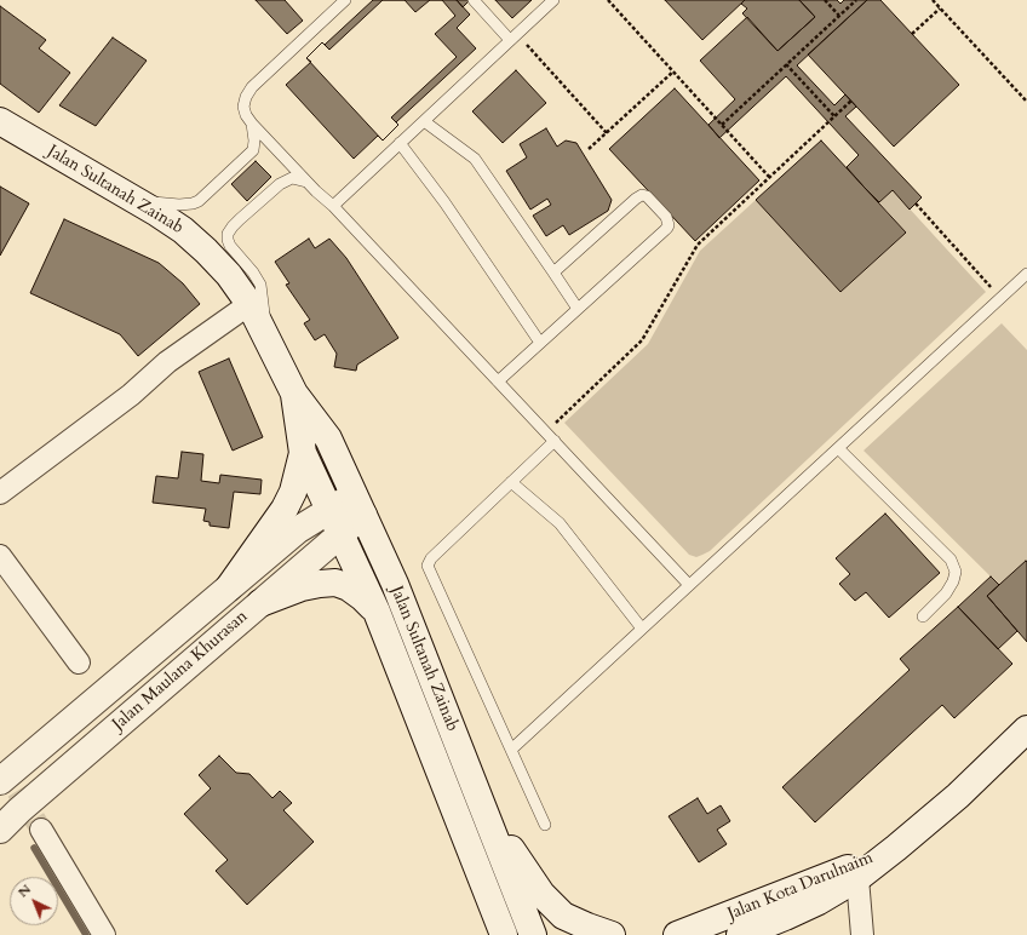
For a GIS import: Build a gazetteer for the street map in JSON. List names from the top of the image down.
{
  "streets": {
    "main road": ["Jalan Sultanah Zainab", "Jalan Maulana Khurasan", "Jalan Kota Darulnaim"]
  },
  "crossings": [
    ["Jalan Sultanah Zainab", "Jalan Maulana Khurasan"]
  ],
  "north": "top left"
}
